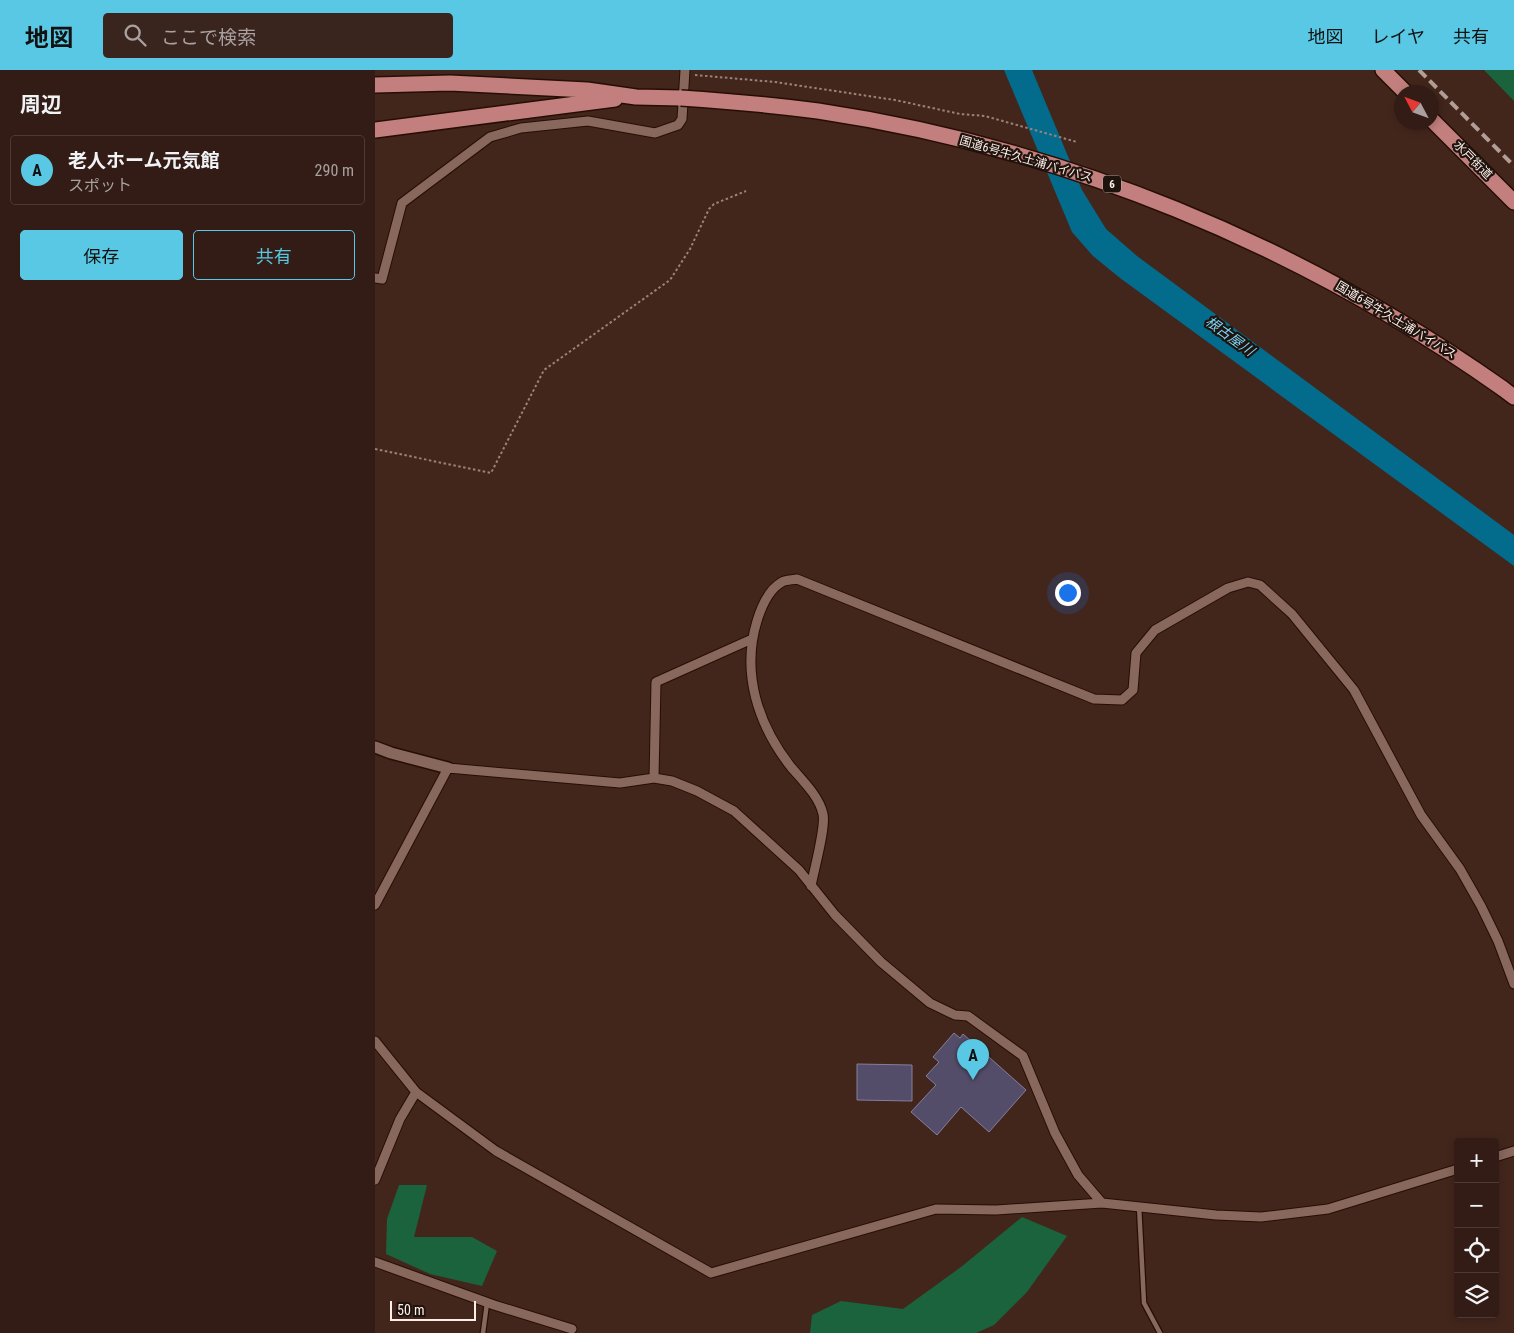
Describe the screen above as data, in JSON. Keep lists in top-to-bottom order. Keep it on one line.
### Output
{"streets":{"highway":["国道6号牛久土浦バイパス","水戸街道","6"]},"water":["根古屋川"],"scale_bar":"50 m","north":"top left","page":{"header":"地図","search":"ここで検索","nav":["地図","レイヤ","共有"],"heading":"周辺","list":[{"mark":"A","name":"老人ホーム元気館","note":"スポット","value":"290 m"}],"buttons":["保存","共有"],"pins":"A","map_buttons":["+","−"],"scale":"50 m"}}
